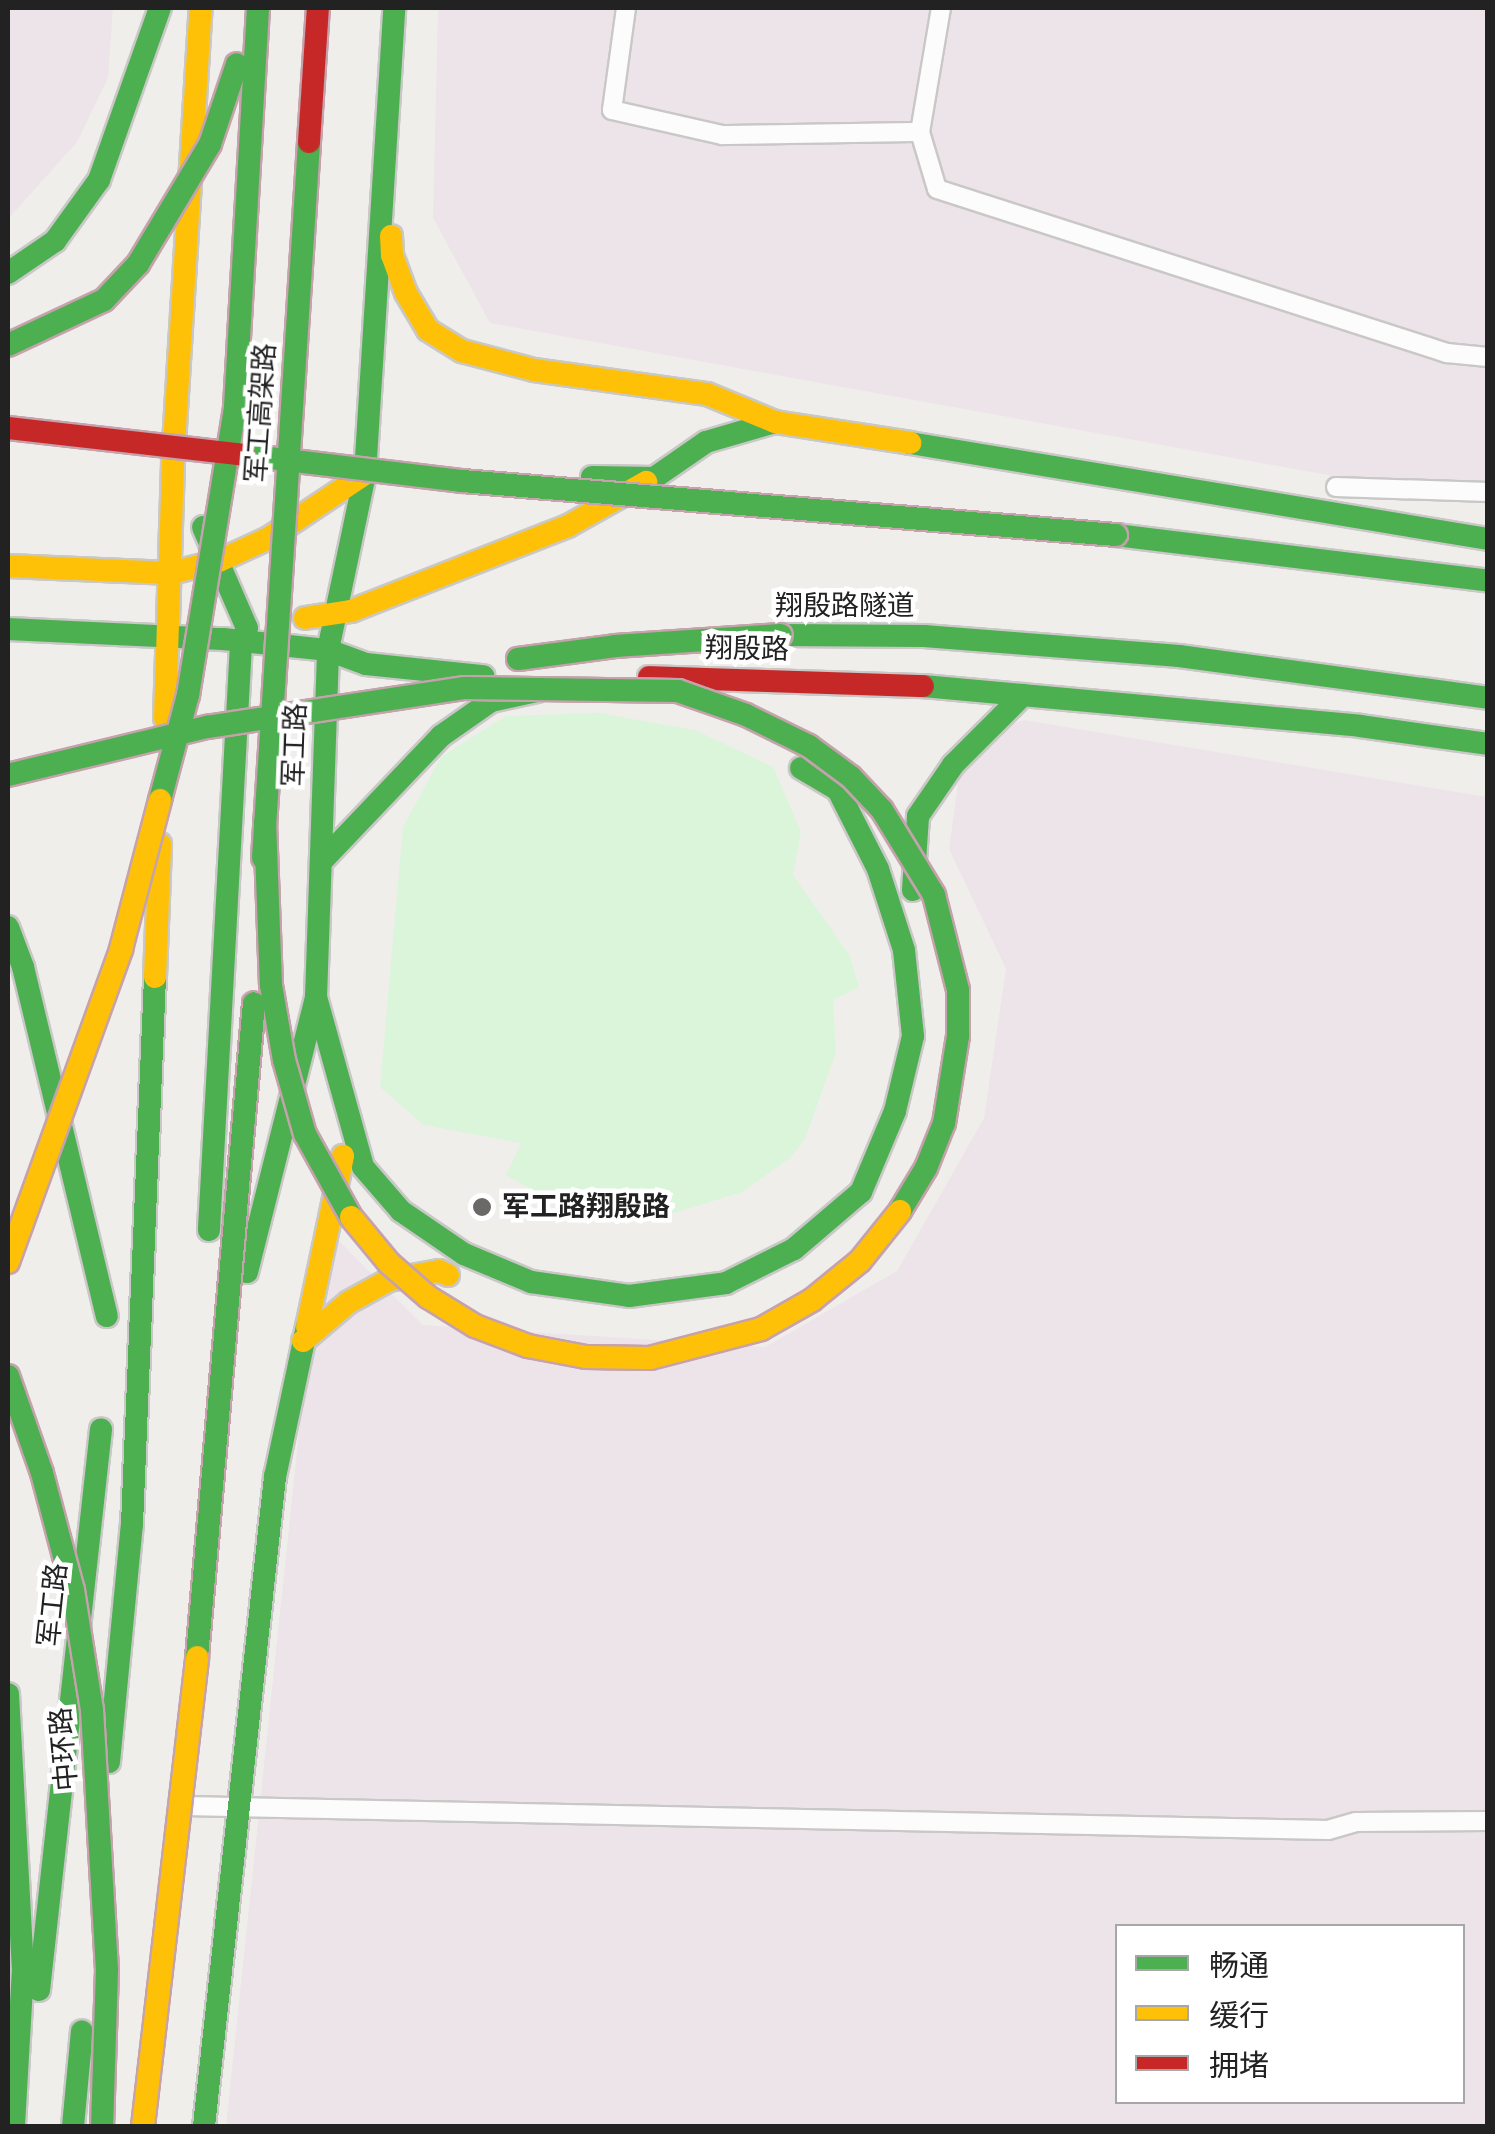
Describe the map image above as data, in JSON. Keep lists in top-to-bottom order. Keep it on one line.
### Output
{"streets":{"main road":["军工高架路","翔殷路隧道","翔殷路","军工路","中环路"]},"crossings":[["翔殷路","军工路"]],"places":["军工路翔殷路"],"legend":["畅通","缓行","拥堵"]}
